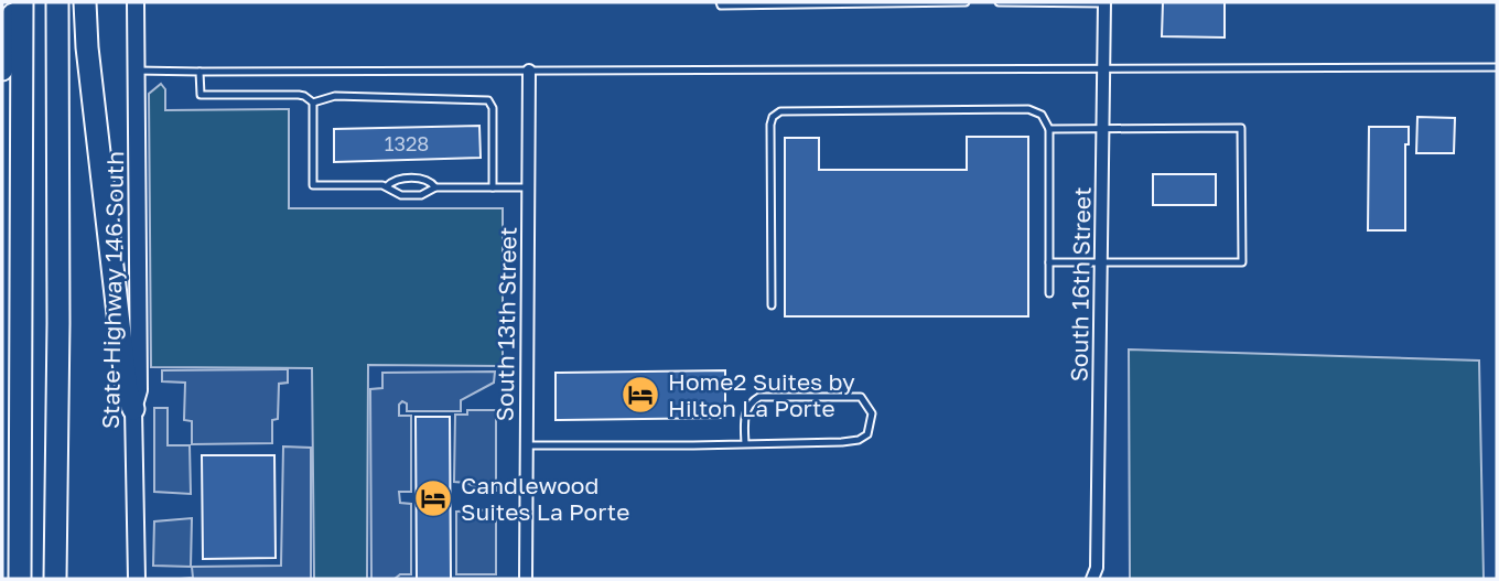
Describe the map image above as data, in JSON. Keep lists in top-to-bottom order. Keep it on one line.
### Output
{"streets":{"main road":["State Highway 146 South"],"street":["South 16th Street","South 13th Street"]},"places":{"hotel":["Home2 Suites by Hilton La Porte","Candlewood Suites La Porte"]},"house_numbers":["1328"]}
